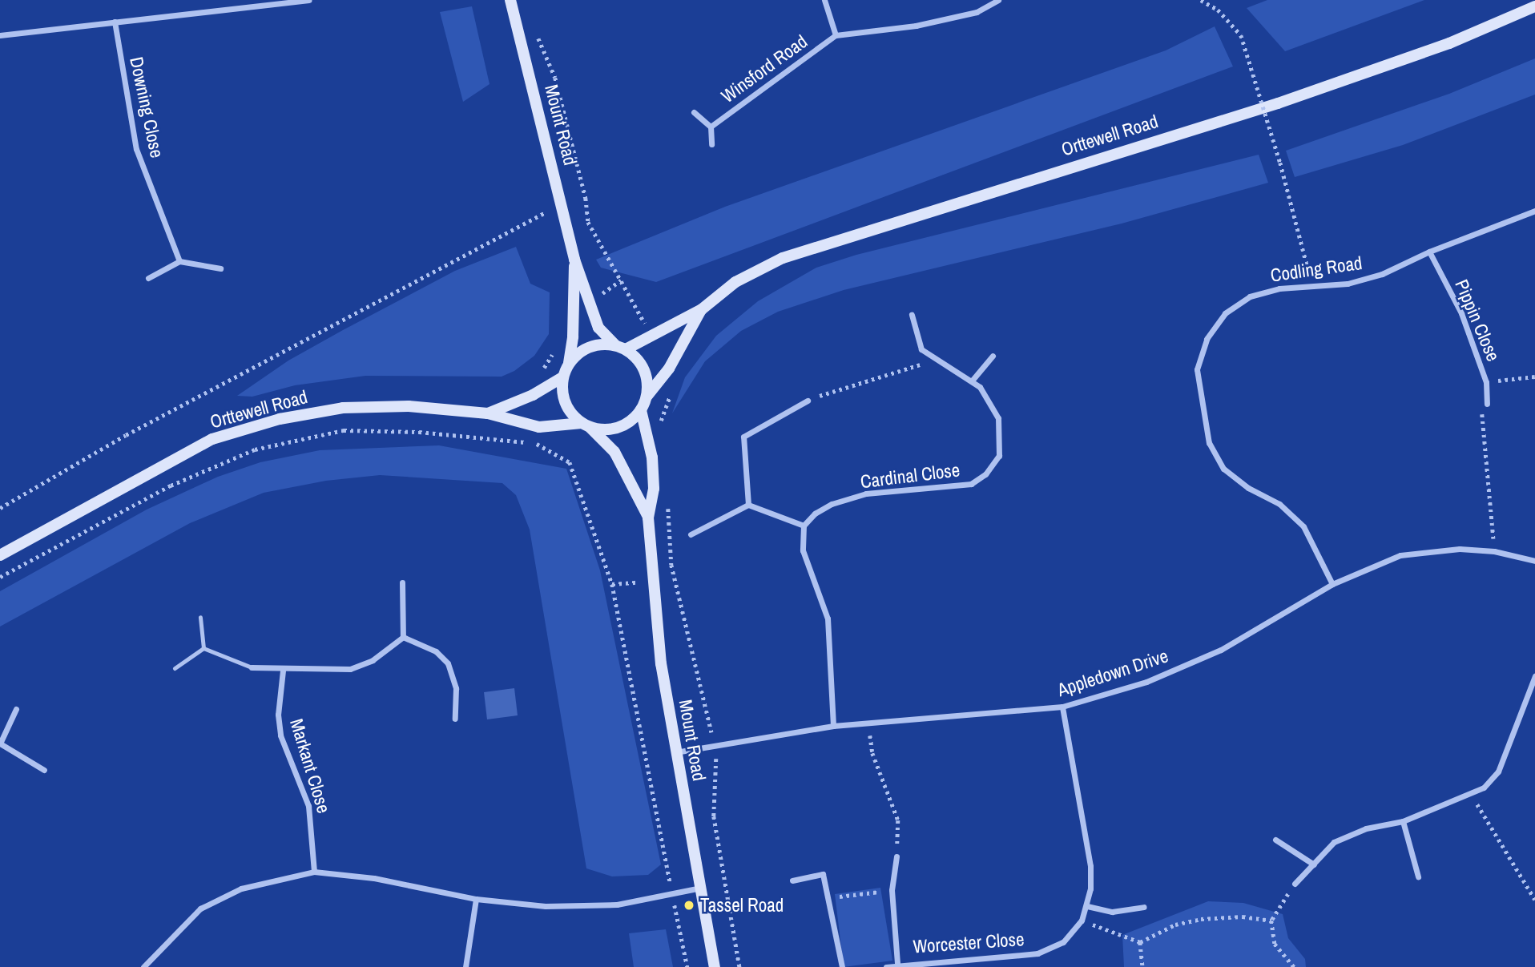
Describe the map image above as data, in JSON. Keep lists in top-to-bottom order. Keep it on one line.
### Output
{"streets":{"street":["Winsford Road","Downing Close","Mount Road","Orttewell Road","Codling Road","Pippin Close","Cardinal Close","Appledown Drive","Markant Close","Worcester Close"]},"crossings":[["Mount Road","Orttewell Road"],["Mount Road","Appledown Drive"],["Codling Road","Pippin Close"],["Codling Road","Appledown Drive"],["Appledown Drive","Worcester Close"]],"places":["Tassel Road"]}
